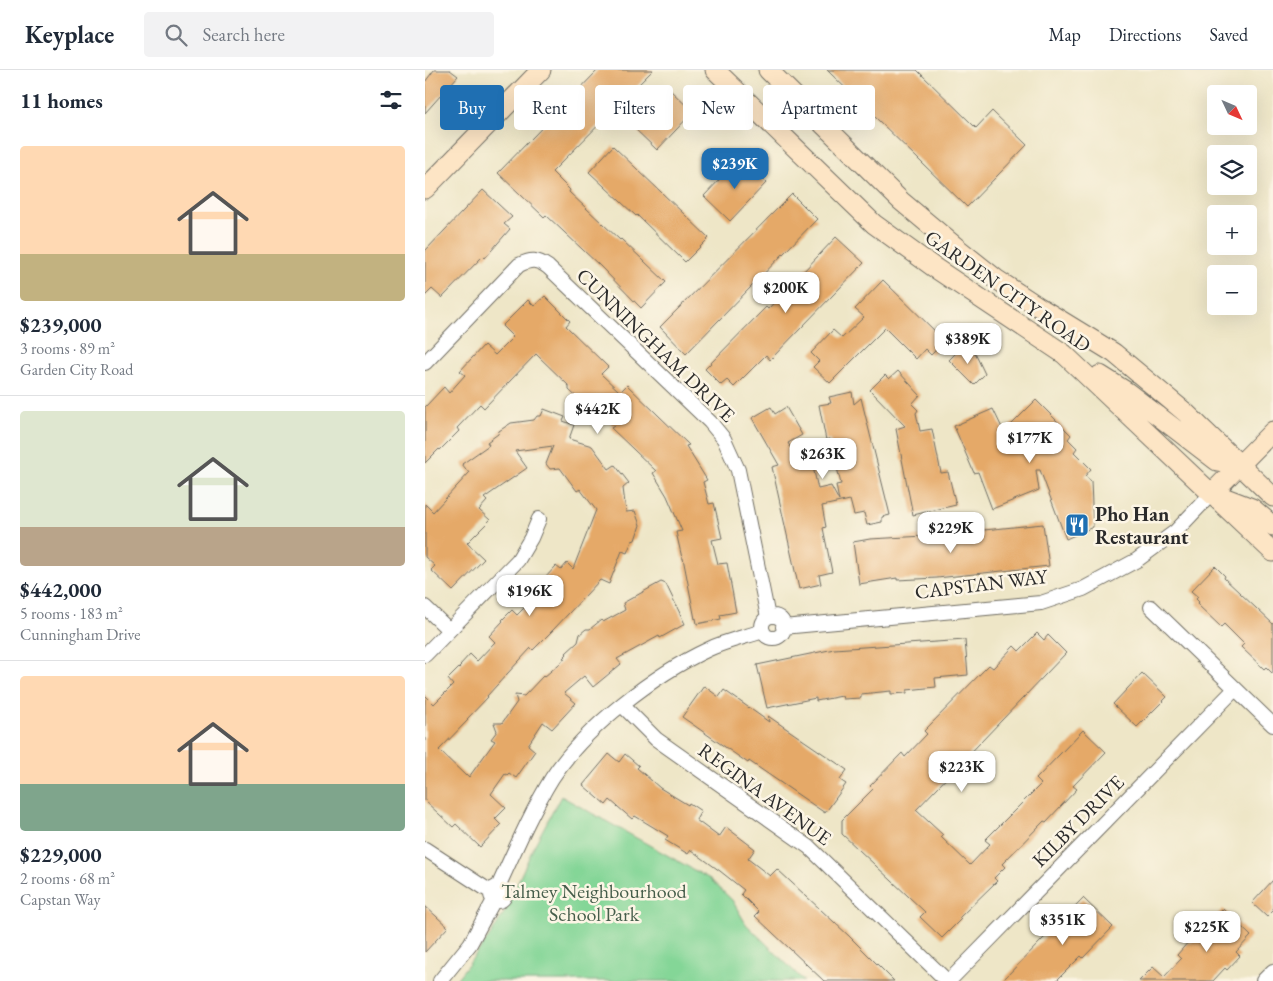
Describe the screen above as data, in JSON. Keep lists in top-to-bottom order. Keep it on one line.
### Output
{"streets":{"main road":["GARDEN CITY ROAD","CAPSTAN WAY"],"street":["CUNNINGHAM DRIVE","REGINA AVENUE","KILBY DRIVE"]},"crossings":[["GARDEN CITY ROAD","CAPSTAN WAY"],["CUNNINGHAM DRIVE","CAPSTAN WAY"],["REGINA AVENUE","KILBY DRIVE"]],"parks":["Talmey Neighbourhood School Park"],"places":{"restaurant":["Pho Han Restaurant"]},"north":"bottom right","page":{"header":"Keyplace","search":"Search here","nav":["Map","Directions","Saved"],"heading":"11 homes","map_buttons":["+","−"],"chip":["Buy","Rent","Filters","New","Apartment"],"list":[{"name":"$239,000","note":"3 rooms · 89 m² · Garden City Road"},{"name":"$442,000","note":"5 rooms · 183 m² · Cunningham Drive"},{"name":"$229,000","note":"2 rooms · 68 m² · Capstan Way"}],"price":["$239K","$200K","$389K","$442K","$177K","$263K","$229K","$196K","$223K","$351K","$225K"]}}
